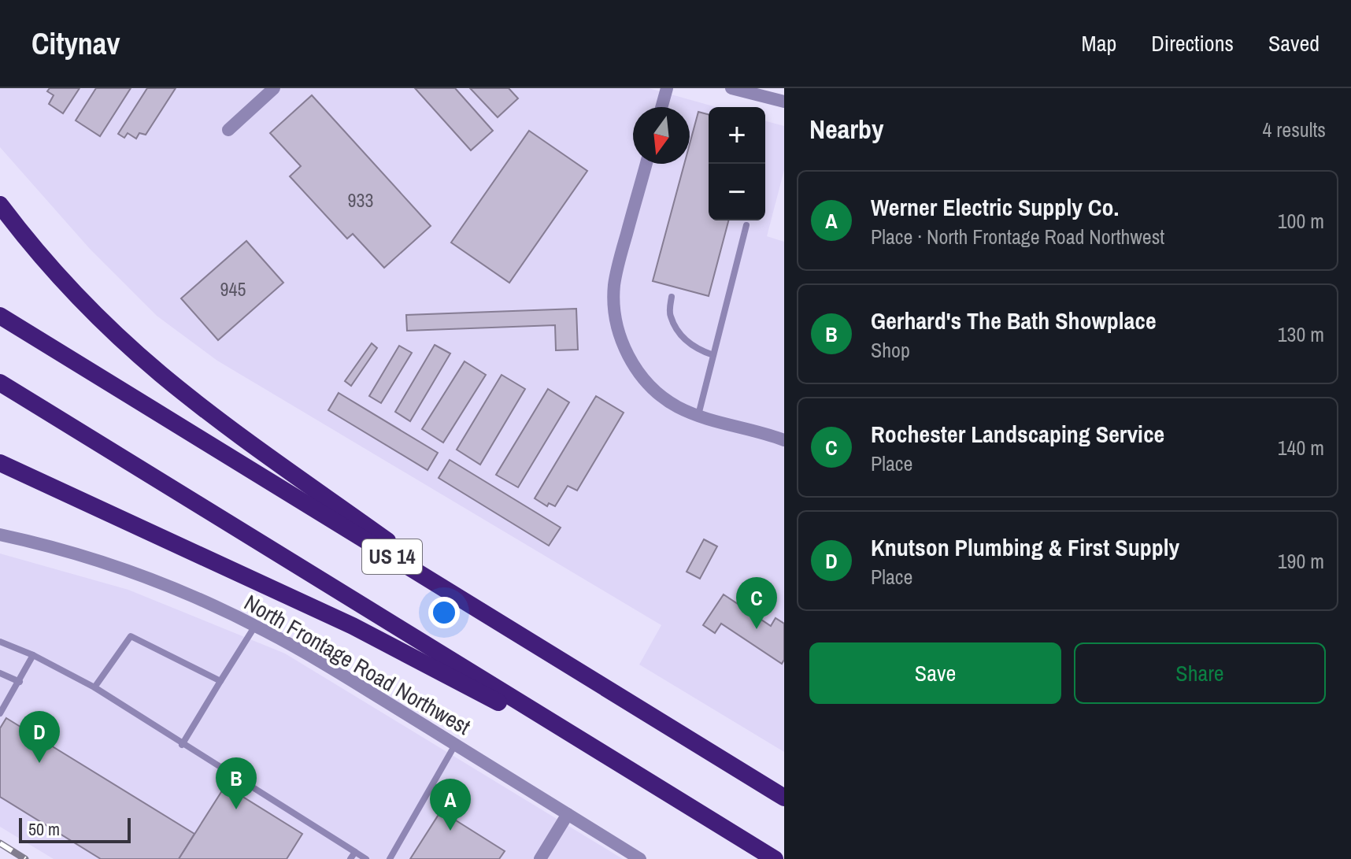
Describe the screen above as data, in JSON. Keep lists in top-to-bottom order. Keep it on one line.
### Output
{"streets":{"highway":["US 14"],"street":["North Frontage Road Northwest"]},"house_numbers":["933","945"],"scale_bar":"50 m","north":"bottom","page":{"header":"Citynav","nav":["Map","Directions","Saved"],"heading":["Nearby","4 results"],"map_buttons":["+","−"],"list":[{"mark":"A","name":"Werner Electric Supply Co.","note":"Place · North Frontage Road Northwest","value":"100 m"},{"mark":"B","name":"Gerhard's The Bath Showplace","note":"Shop","value":"130 m"},{"mark":"C","name":"Rochester Landscaping Service","note":"Place","value":"140 m"},{"mark":"D","name":"Knutson Plumbing & First Supply","note":"Place","value":"190 m"}],"pins":["C","D","B","A"],"buttons":["Save","Share"],"scale":"50 m"}}
